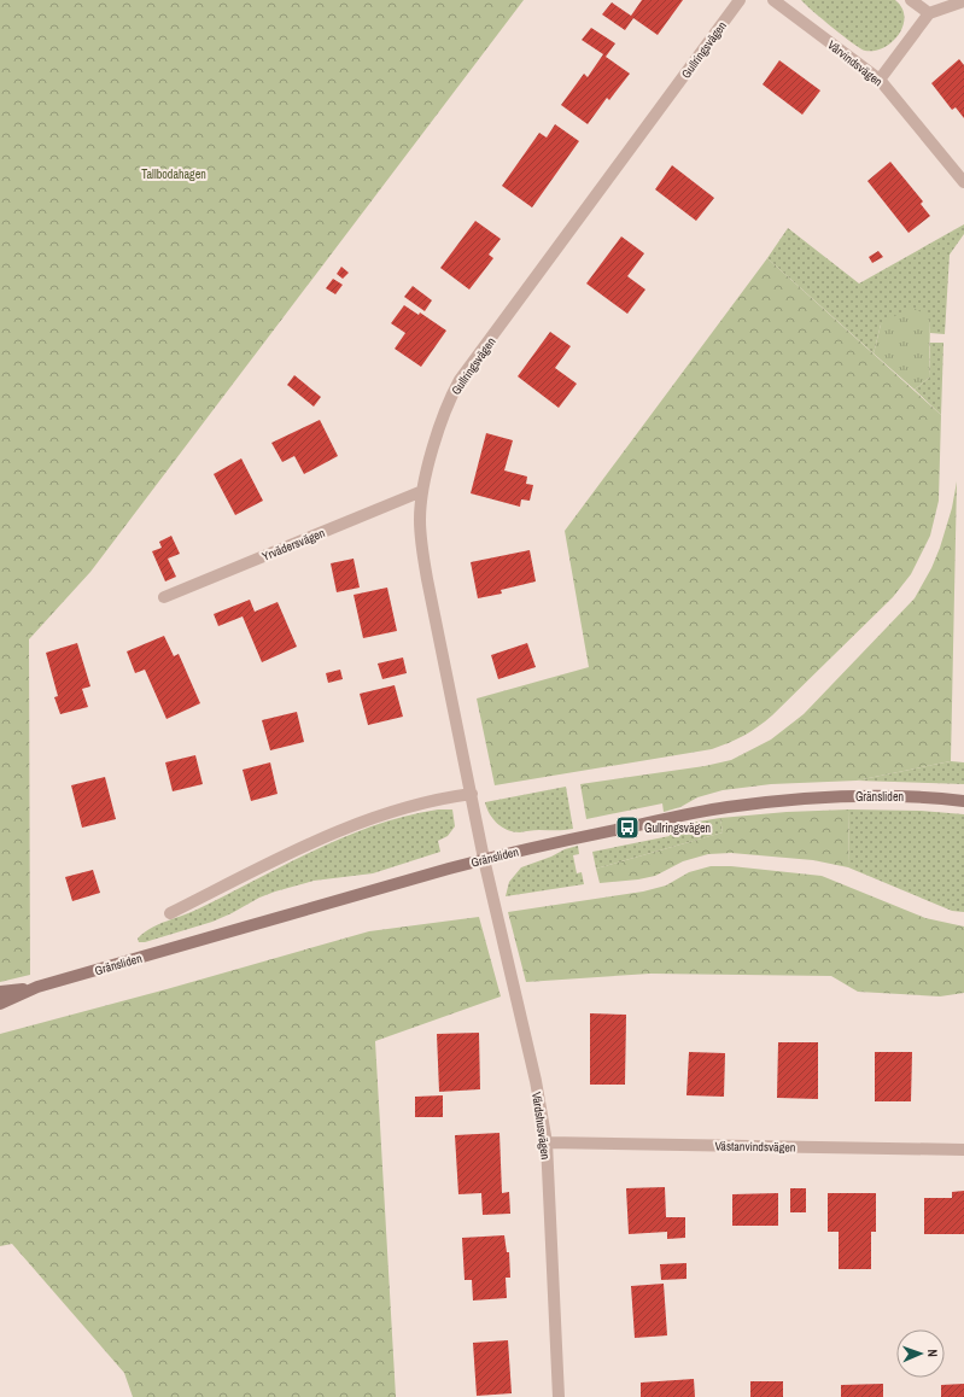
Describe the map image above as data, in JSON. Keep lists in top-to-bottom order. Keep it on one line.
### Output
{"streets":{"street":["Gullringsvägen","Vårvindsvägen","Yrvädersvägen","Gränsliden","Värdshusvägen","Västanvindsvägen"]},"crossings":[["Gullringsvägen","Yrvädersvägen"],["Gullringsvägen","Gränsliden"],["Gullringsvägen","Värdshusvägen"],["Gränsliden","Värdshusvägen"],["Värdshusvägen","Västanvindsvägen"]],"parks":["Tallbodahagen"],"places":{"bus stop":["Gullringsvägen"]},"north":"right"}
